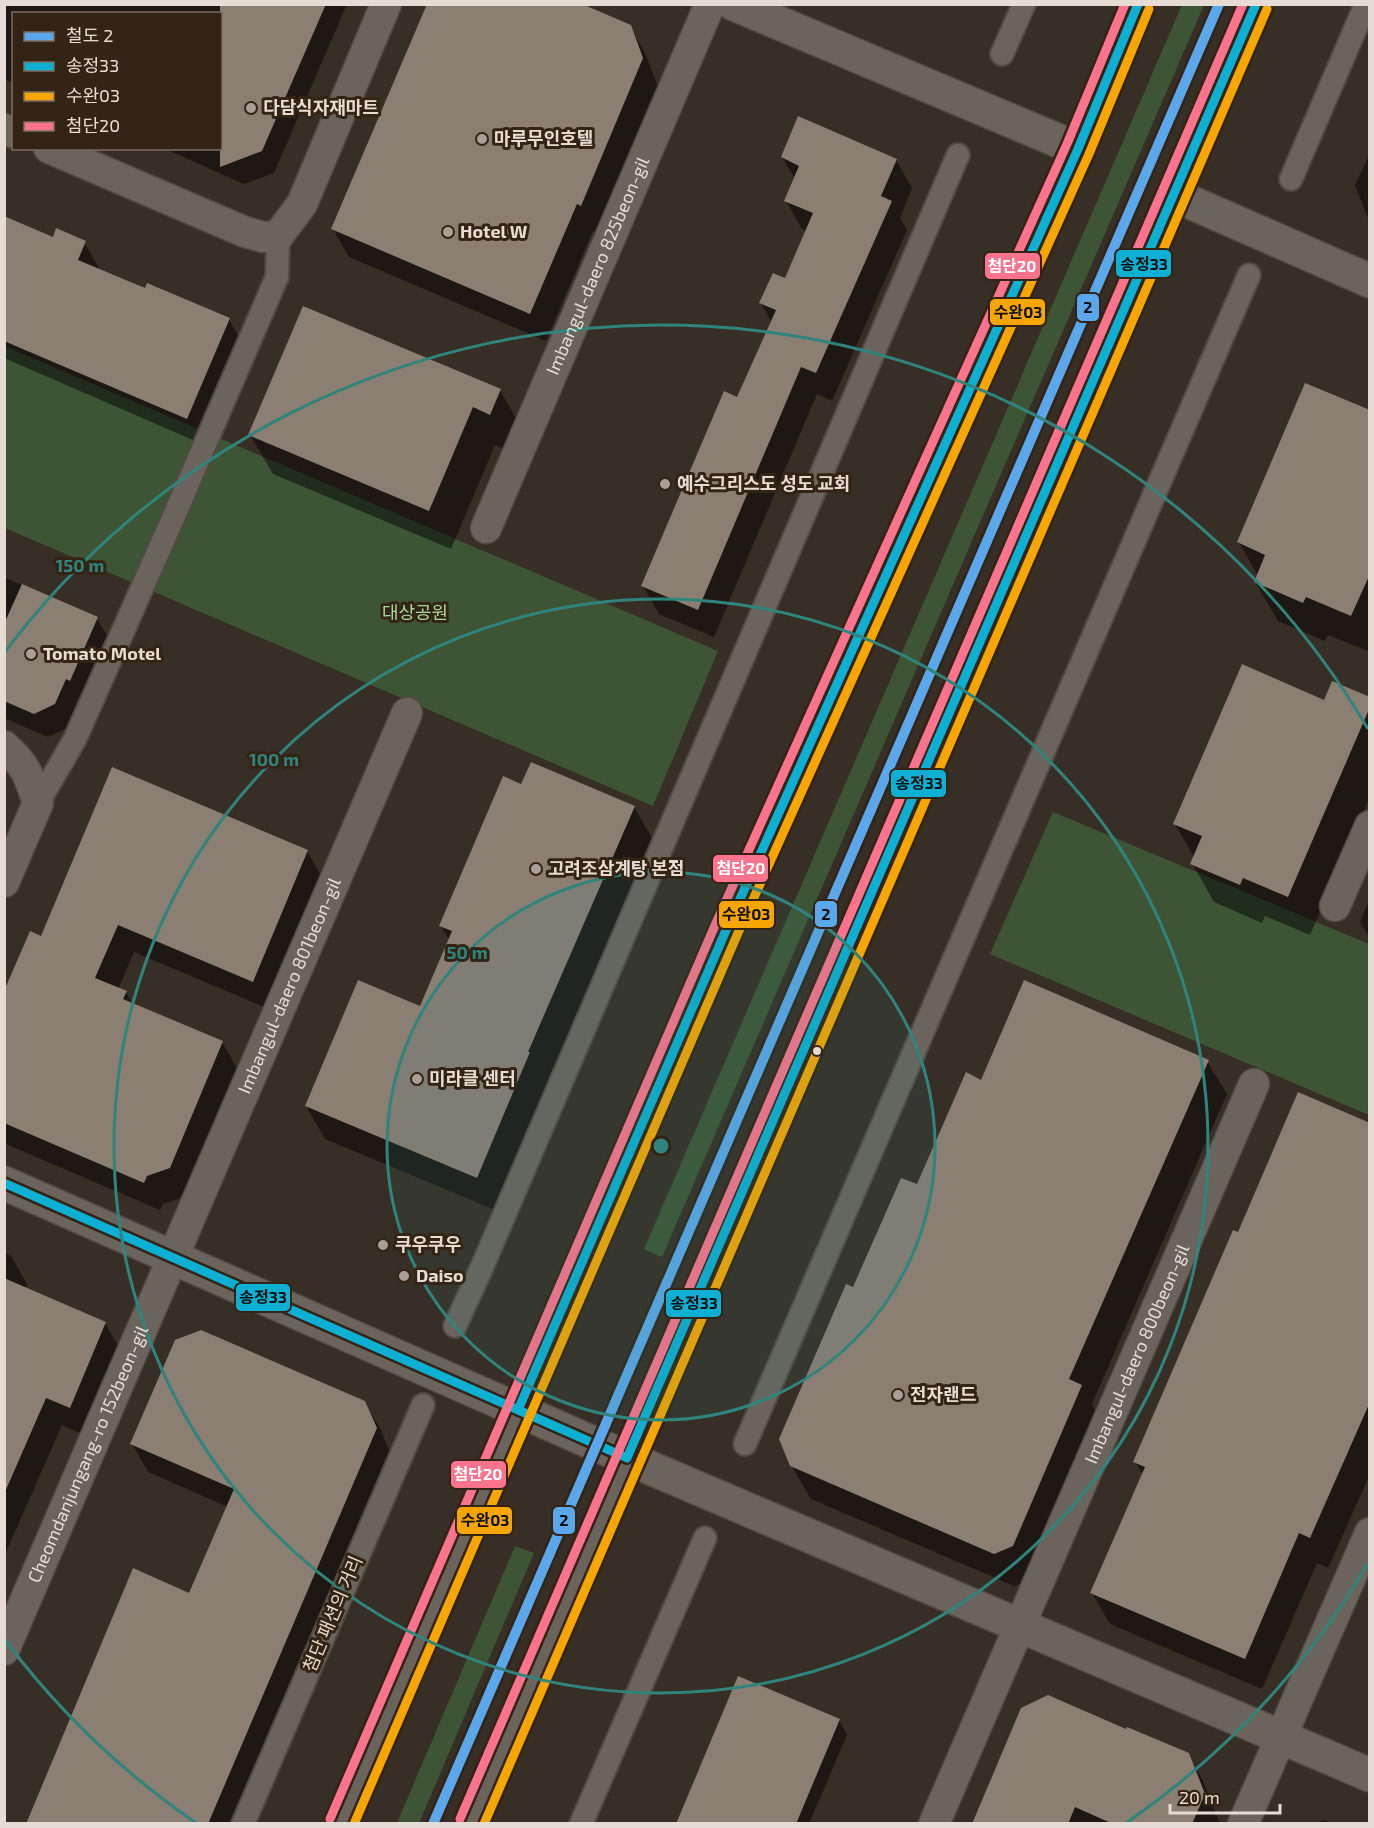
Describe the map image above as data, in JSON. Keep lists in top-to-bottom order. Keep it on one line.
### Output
{"streets":{"street":["Imbangul-daero 825beon-gil","Imbangul-daero 801beon-gil","Imbangul-daero 800beon-gil","Cheomdanjungang-ro 152beon-gil","첨단 패션의 거리"]},"crossings":[["Imbangul-daero 801beon-gil","Cheomdanjungang-ro 152beon-gil"]],"parks":["대상공원"],"places":["다담식자재마트","마루무인호텔","Hotel W","예수그리스도 성도 교회","Tomato Motel","고려조삼계탕 본점","미라클 센터","쿠우쿠우","Daiso","전자랜드"],"lines":["rail line 2","transit line 송정33","transit line 첨단20","transit line 수완03"],"legend":["철도 2","송정33","수완03","첨단20"],"scale_bar":"20 m","rings":["150 m","100 m","50 m"]}
